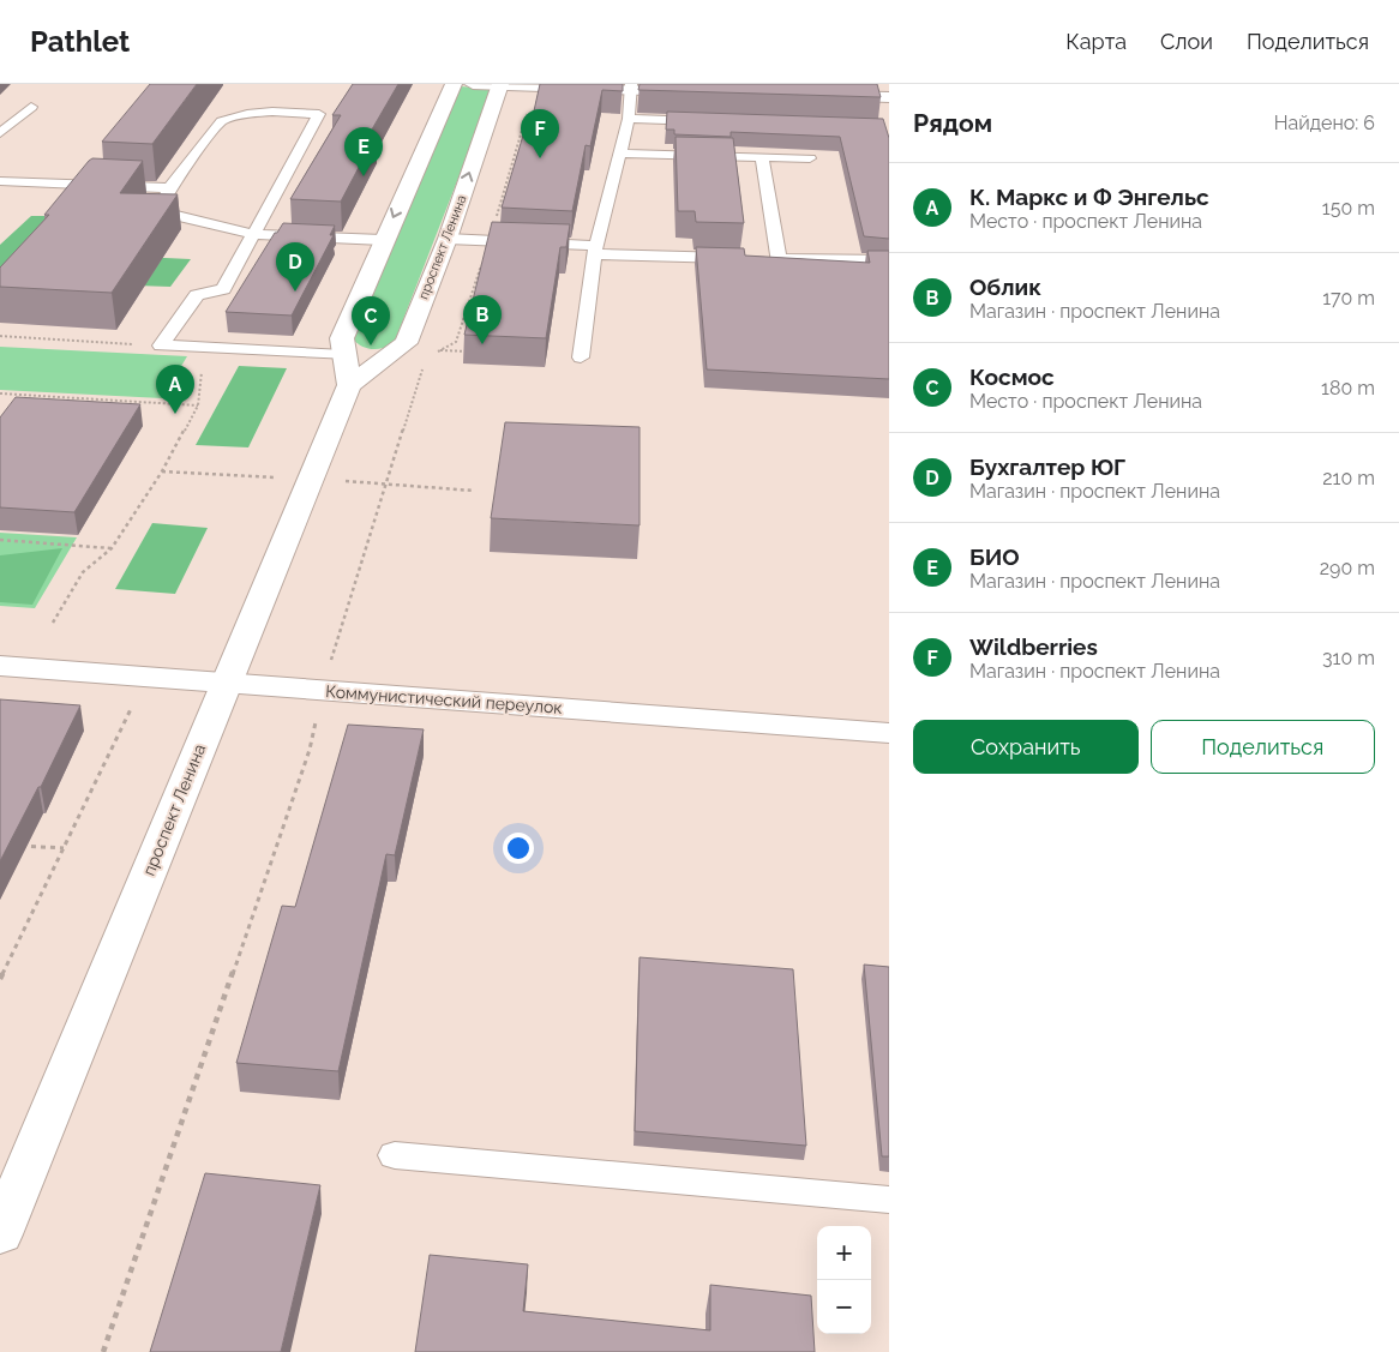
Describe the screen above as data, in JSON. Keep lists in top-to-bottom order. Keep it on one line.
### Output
{"streets":{"main road":["проспект Ленина","Коммунистический переулок"]},"crossings":[["проспект Ленина","Коммунистический переулок"]],"page":{"header":"Pathlet","nav":["Карта","Слои","Поделиться"],"heading":["Рядом","Найдено: 6"],"pins":["F","E","D","B","C","A"],"list":[{"mark":"A","name":"К. Маркс и Ф Энгельс","note":"Место · проспект Ленина","value":"150 m"},{"mark":"B","name":"Облик","note":"Магазин · проспект Ленина","value":"170 m"},{"mark":"C","name":"Космос","note":"Место · проспект Ленина","value":"180 m"},{"mark":"D","name":"Бухгалтер ЮГ","note":"Магазин · проспект Ленина","value":"210 m"},{"mark":"E","name":"БИО","note":"Магазин · проспект Ленина","value":"290 m"},{"mark":"F","name":"Wildberries","note":"Магазин · проспект Ленина","value":"310 m"}],"buttons":["Сохранить","Поделиться"],"map_buttons":["+","−"]}}
